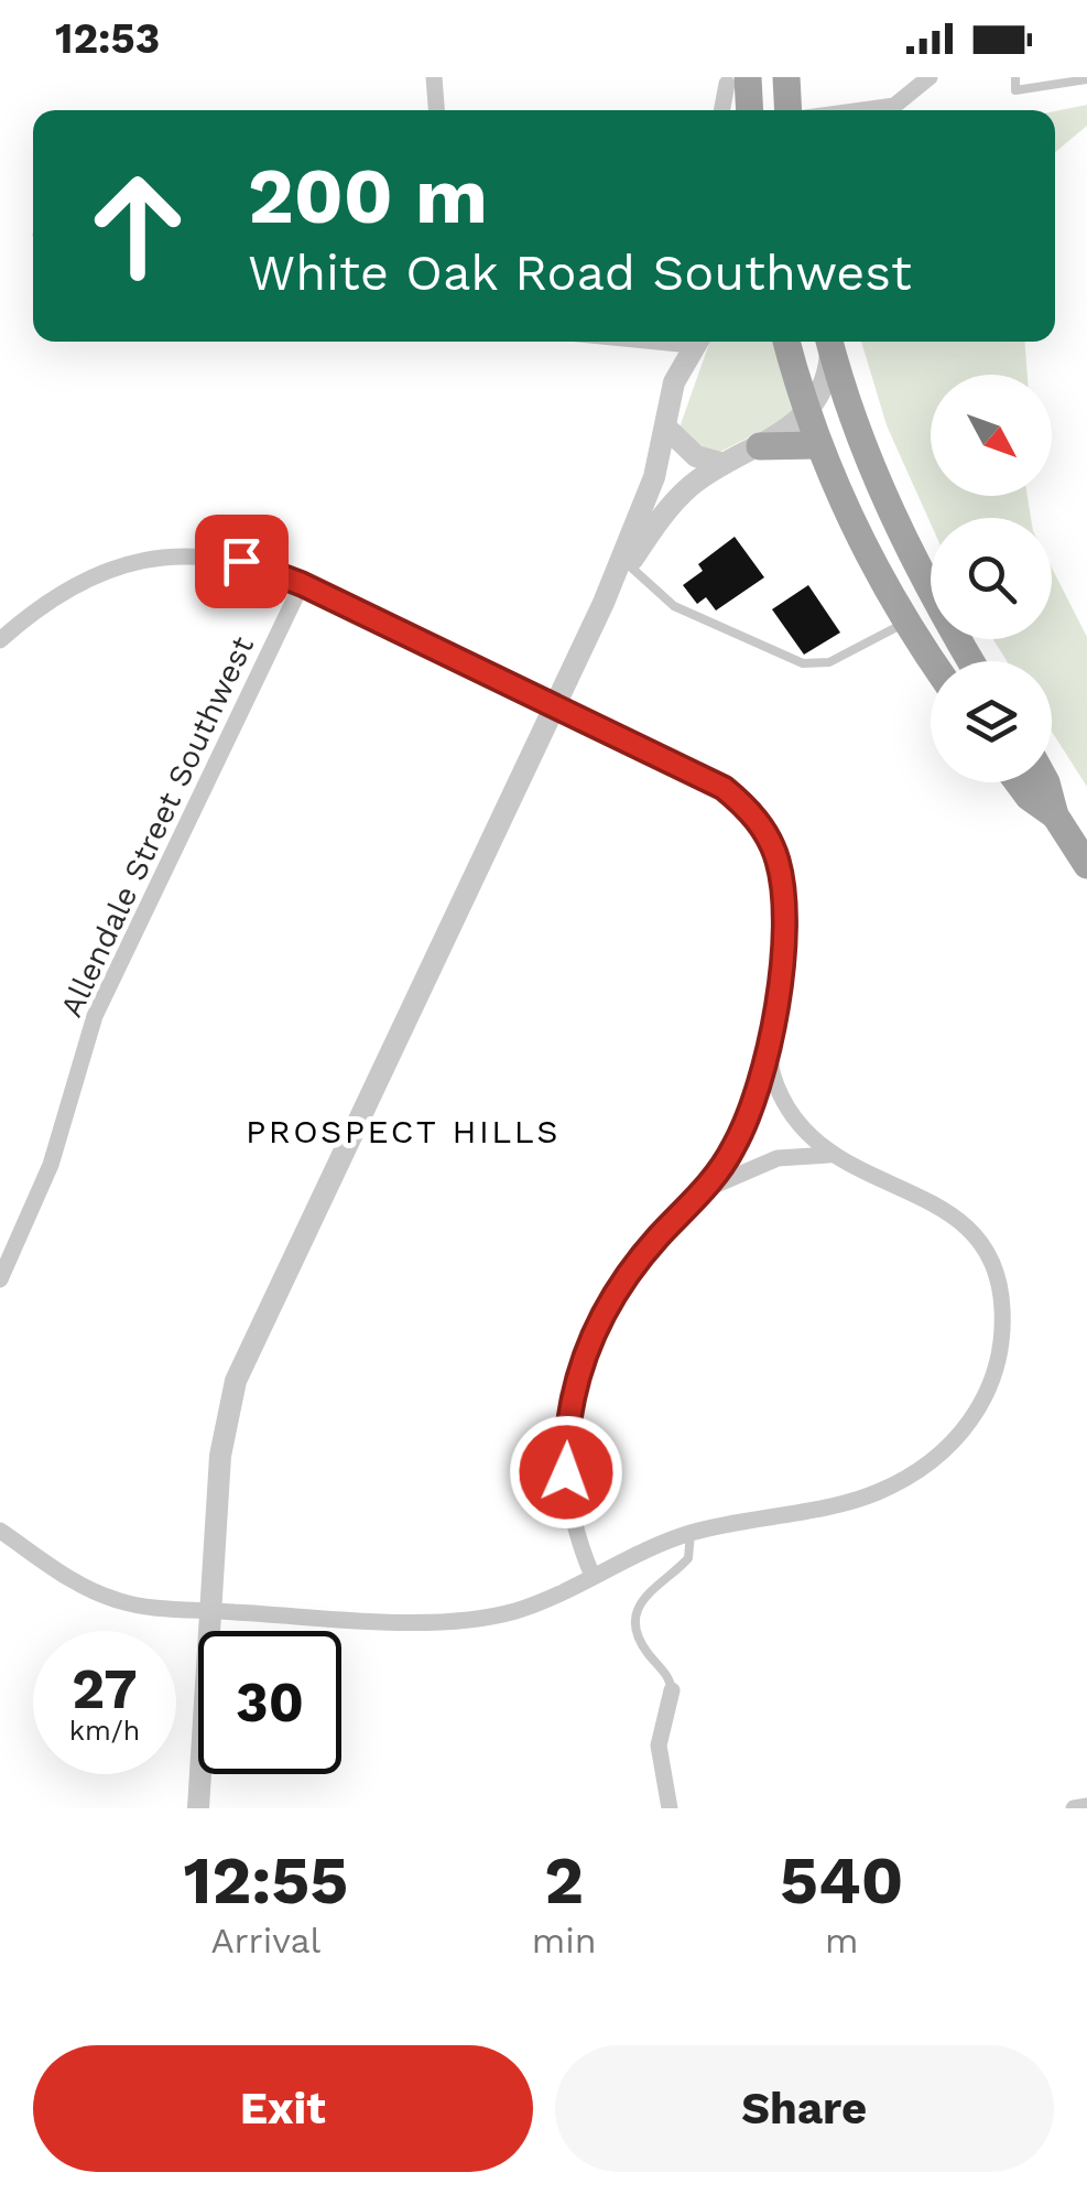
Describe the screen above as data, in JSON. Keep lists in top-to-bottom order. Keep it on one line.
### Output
{"streets":{"street":["Allendale Street Southwest"]},"districts":["PROSPECT HILLS"],"north":"bottom right","page":{"status":"12:53","turn":["200 m","White Oak Road Southwest"],"speed":"27 km/h","limit":"30","eta":["12:55","Arrival","2","min","540","m"],"buttons":["Exit","Share"]}}
